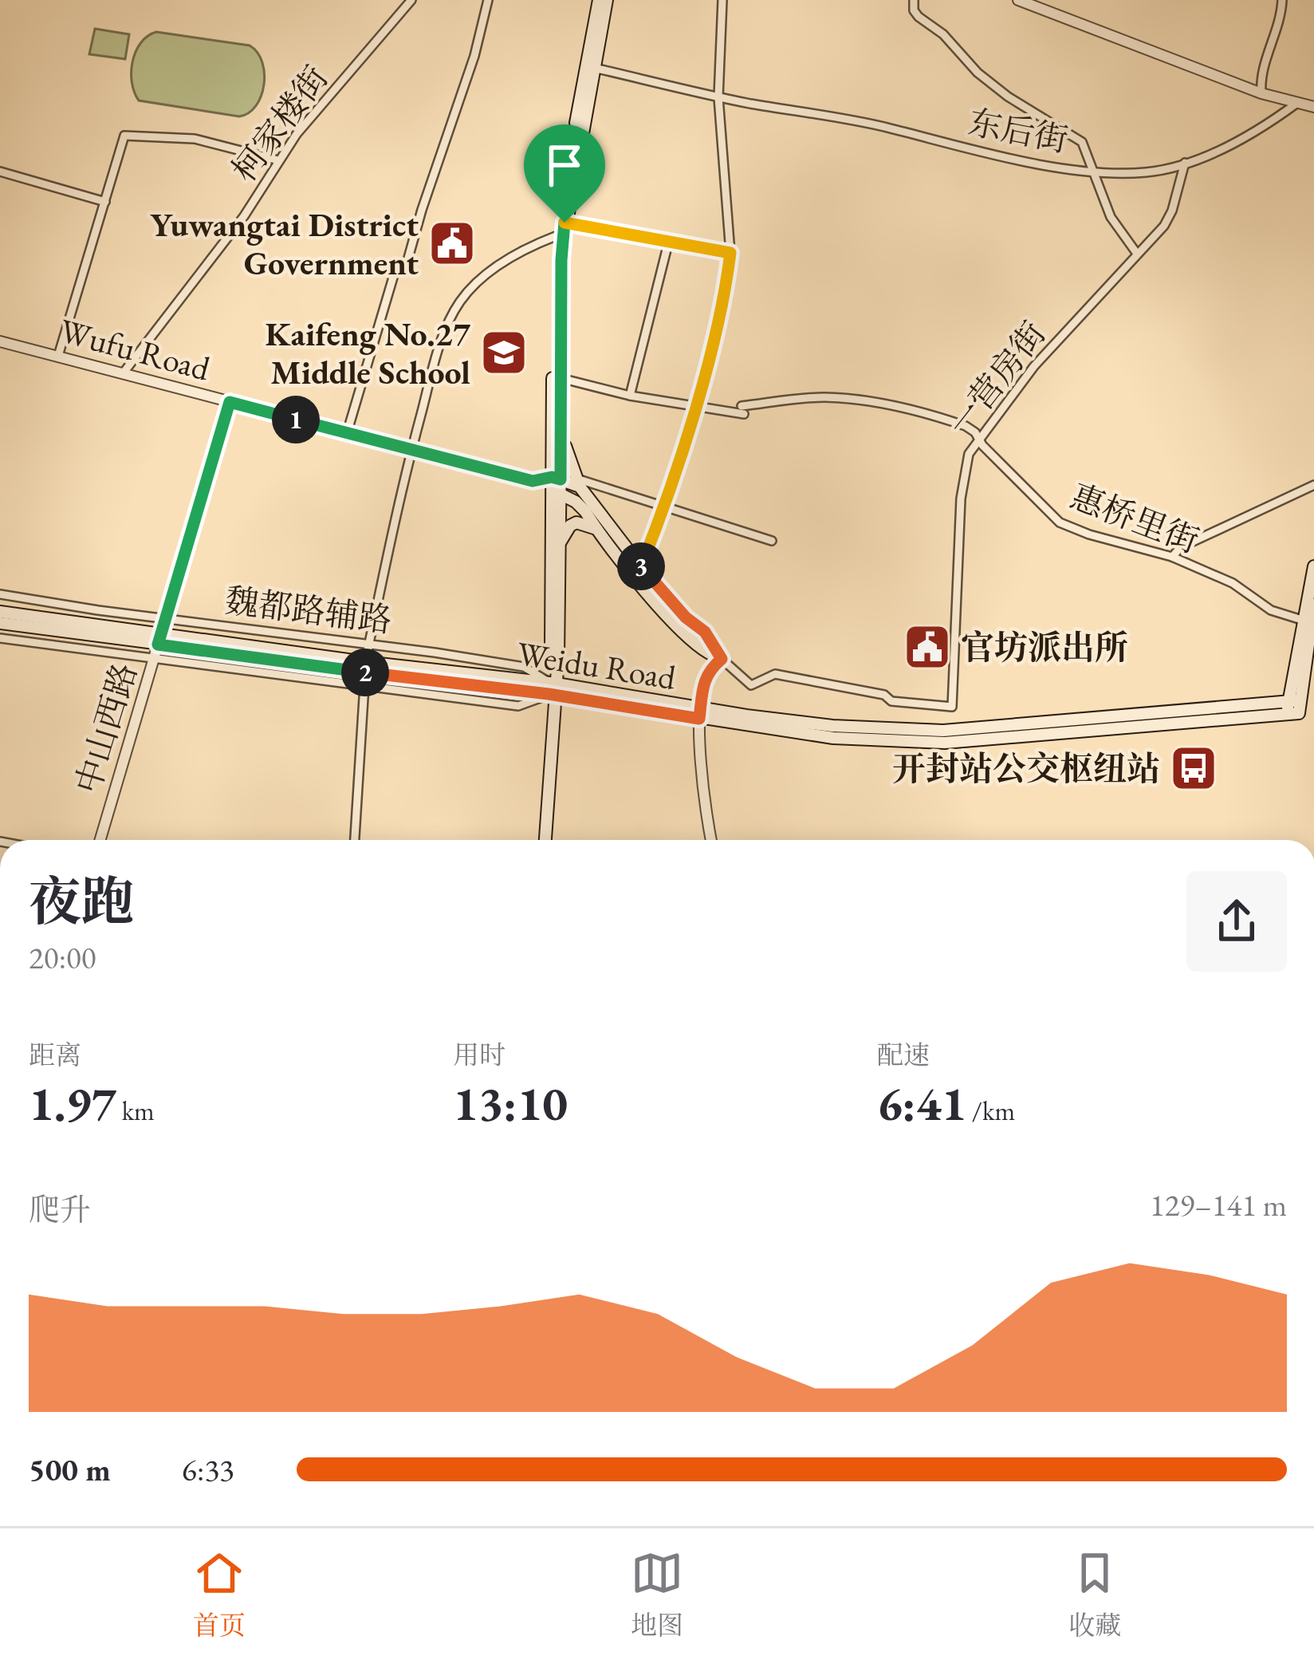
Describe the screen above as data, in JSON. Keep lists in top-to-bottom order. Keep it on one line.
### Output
{"streets":{"main road":["Weidu Road"],"street":["柯家楼街","东后街","Wufu Road","一营房街","惠桥里街","魏都路辅路","中山西路"]},"crossings":[["柯家楼街","Wufu Road"],["东后街","一营房街"],["Wufu Road","中山西路"],["一营房街","惠桥里街"],["惠桥里街","Weidu Road"],["魏都路辅路","Weidu Road"],["魏都路辅路","中山西路"],["Weidu Road","中山西路"]],"places":{"public building":["Yuwangtai District Government","官坊派出所"],"school or university":["Kaifeng No.27 Middle School"],"bus stop":["开封站公交枢纽站"]},"page":{"pins":["1","3","2"],"heading":["夜跑","20:00"],"stats":[["距离","1.97 km"],["用时","13:10"],["配速","6:41 /km"]],"chart":["爬升","129–141 m"],"list":[{"name":"500 m","note":"6:33"}],"tabs":["首页","地图","收藏"]}}
